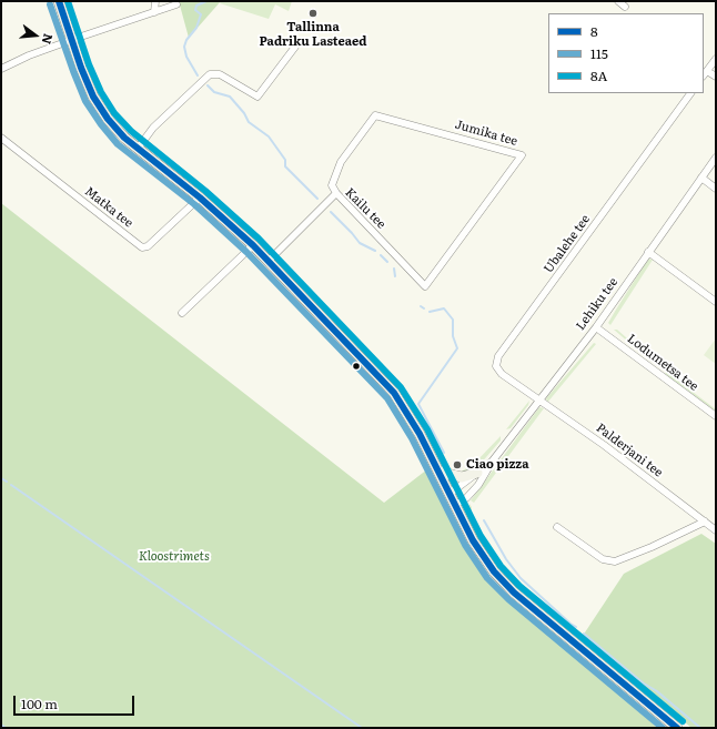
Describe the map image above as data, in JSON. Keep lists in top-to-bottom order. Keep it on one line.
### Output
{"streets":{"street":["Jumika tee","Matka tee","Kailu tee","Ubalehe tee","Lehiku tee","Lodumetsa tee","Palderjani tee"]},"crossings":[["Jumika tee","Kailu tee"],["Ubalehe tee","Lehiku tee"],["Ubalehe tee","Palderjani tee"],["Lehiku tee","Lodumetsa tee"],["Lehiku tee","Palderjani tee"]],"parks":["Kloostrimets"],"places":["Tallinna Padriku Lasteaed","Ciao pizza"],"lines":["transit line 8","transit line 8A","transit line 115"],"legend":["8","115","8A"],"scale_bar":"100 m","north":"right"}
